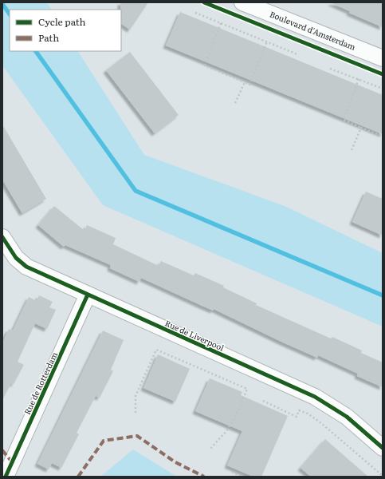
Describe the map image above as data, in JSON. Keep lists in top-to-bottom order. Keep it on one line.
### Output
{"streets":{"street":["Boulevard d'Amsterdam","Rue de Liverpool","Rue de Rotterdam"]},"crossings":[["Rue de Liverpool","Rue de Rotterdam"]],"legend":["Cycle path","Path"]}
